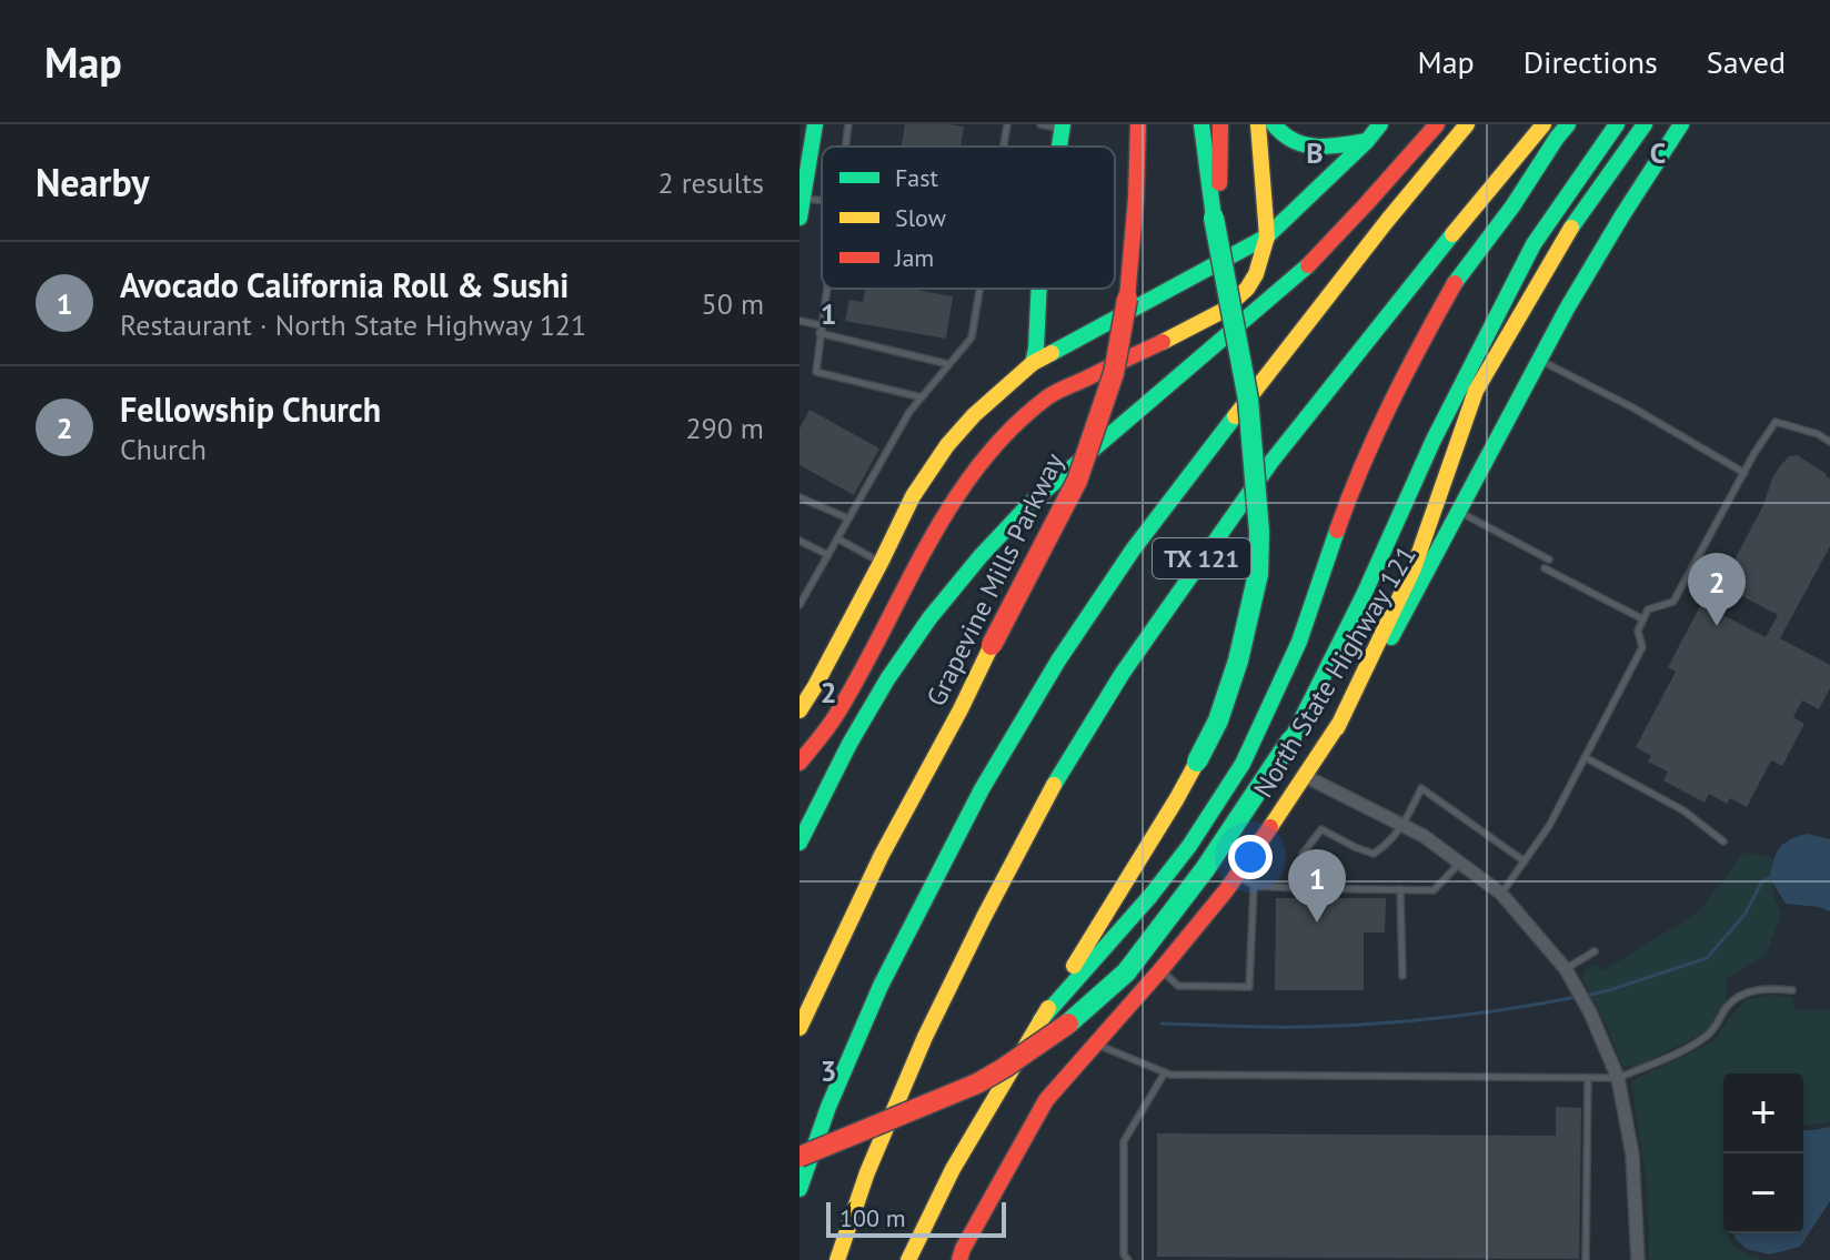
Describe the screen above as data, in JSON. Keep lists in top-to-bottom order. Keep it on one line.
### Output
{"streets":{"main road":["TX 121","Grapevine Mills Parkway","North State Highway 121"]},"legend":["Fast","Slow","Jam"],"scale_bar":"100 m","page":{"header":"Map","nav":["Map","Directions","Saved"],"heading":["Nearby","2 results"],"list":[{"mark":"1","name":"Avocado California Roll & Sushi","note":"Restaurant · North State Highway 121","value":"50 m"},{"mark":"2","name":"Fellowship Church","note":"Church","value":"290 m"}],"pins":["2","1"],"map_buttons":["+","−"],"scale":"100 m"},"grid":{"columns":["B","C"],"rows":["1","2","3"]}}
